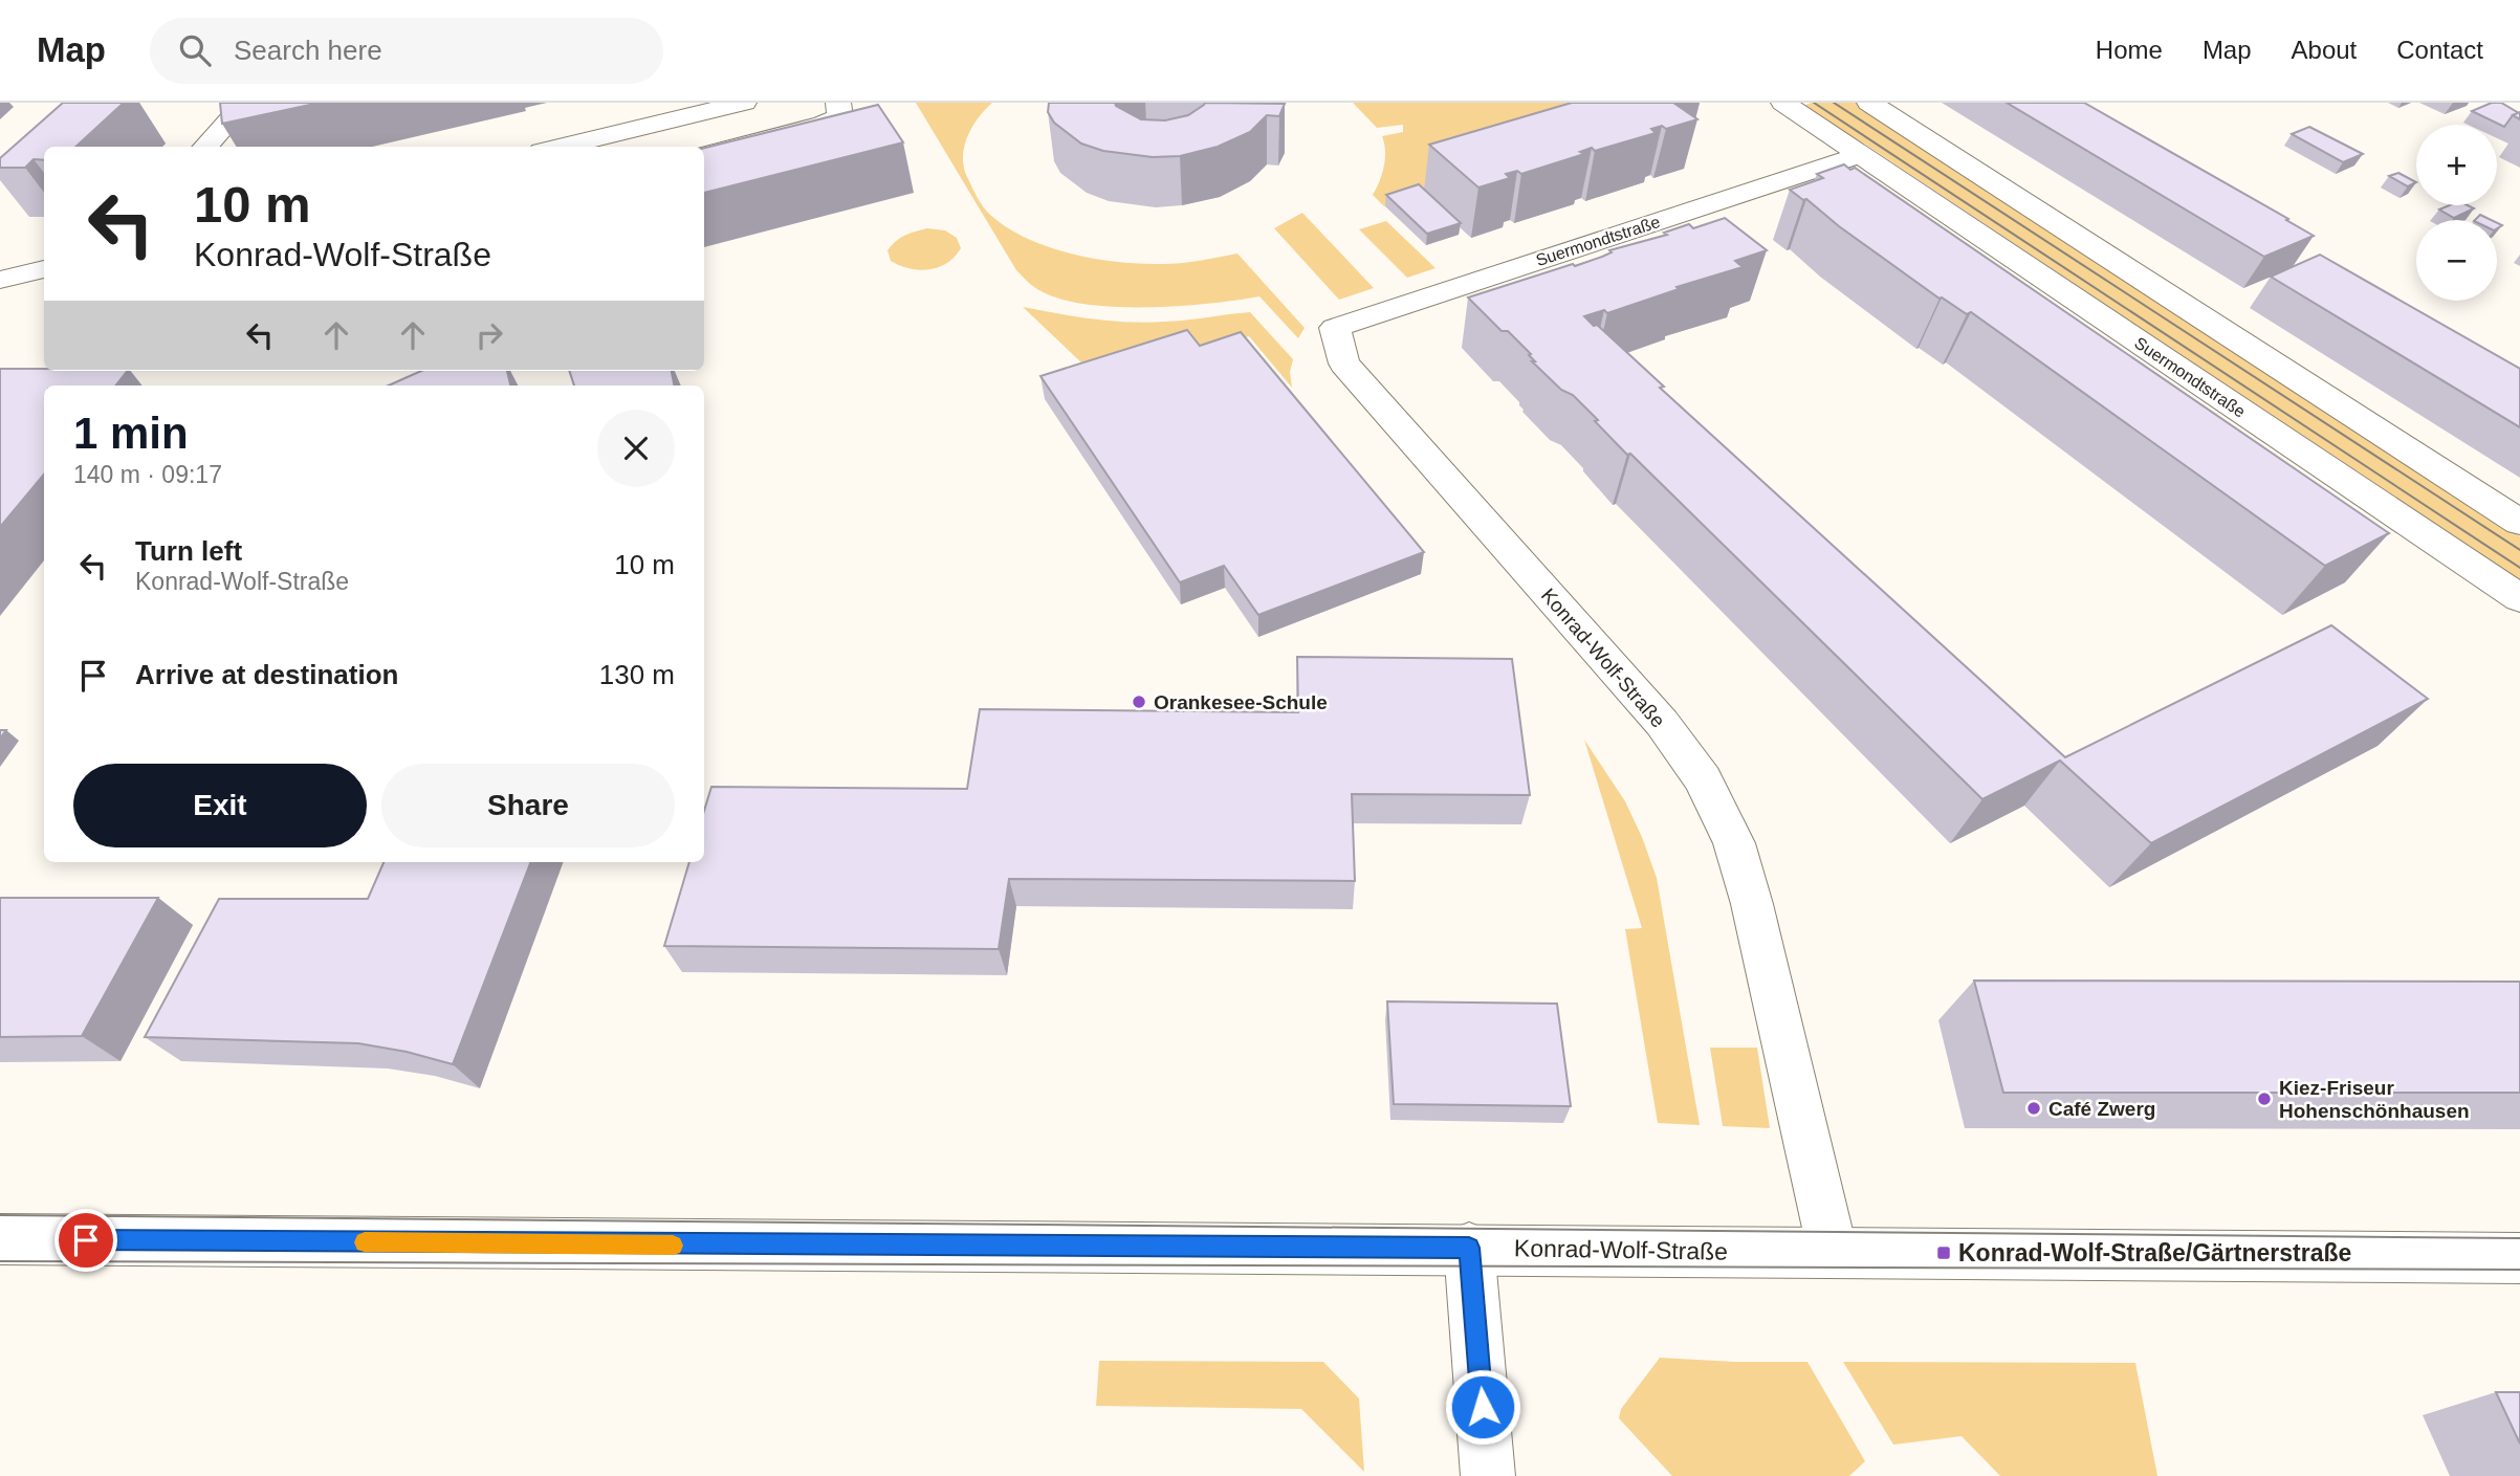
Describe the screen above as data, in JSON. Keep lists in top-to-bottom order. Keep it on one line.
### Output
{"streets":{"main road":["Suermondtstraße","Konrad-Wolf-Straße"]},"crossings":[["Suermondtstraße","Konrad-Wolf-Straße"]],"places":{"other":["Orankesee-Schule","Kiez-Friseur Hohenschönhausen","Café Zwerg"],"transit":["Konrad-Wolf-Straße/Gärtnerstraße"]},"page":{"header":"Map","search":"Search here","nav":["Home","Map","About","Contact"],"map_buttons":["+","−"],"turn":["10 m","Konrad-Wolf-Straße"],"heading":["1 min","140 m · 09:17"],"list":[{"name":"Turn left","note":"Konrad-Wolf-Straße","value":"10 m"},{"name":"Arrive at destination","value":"130 m"}],"buttons":["Exit","Share"]}}
